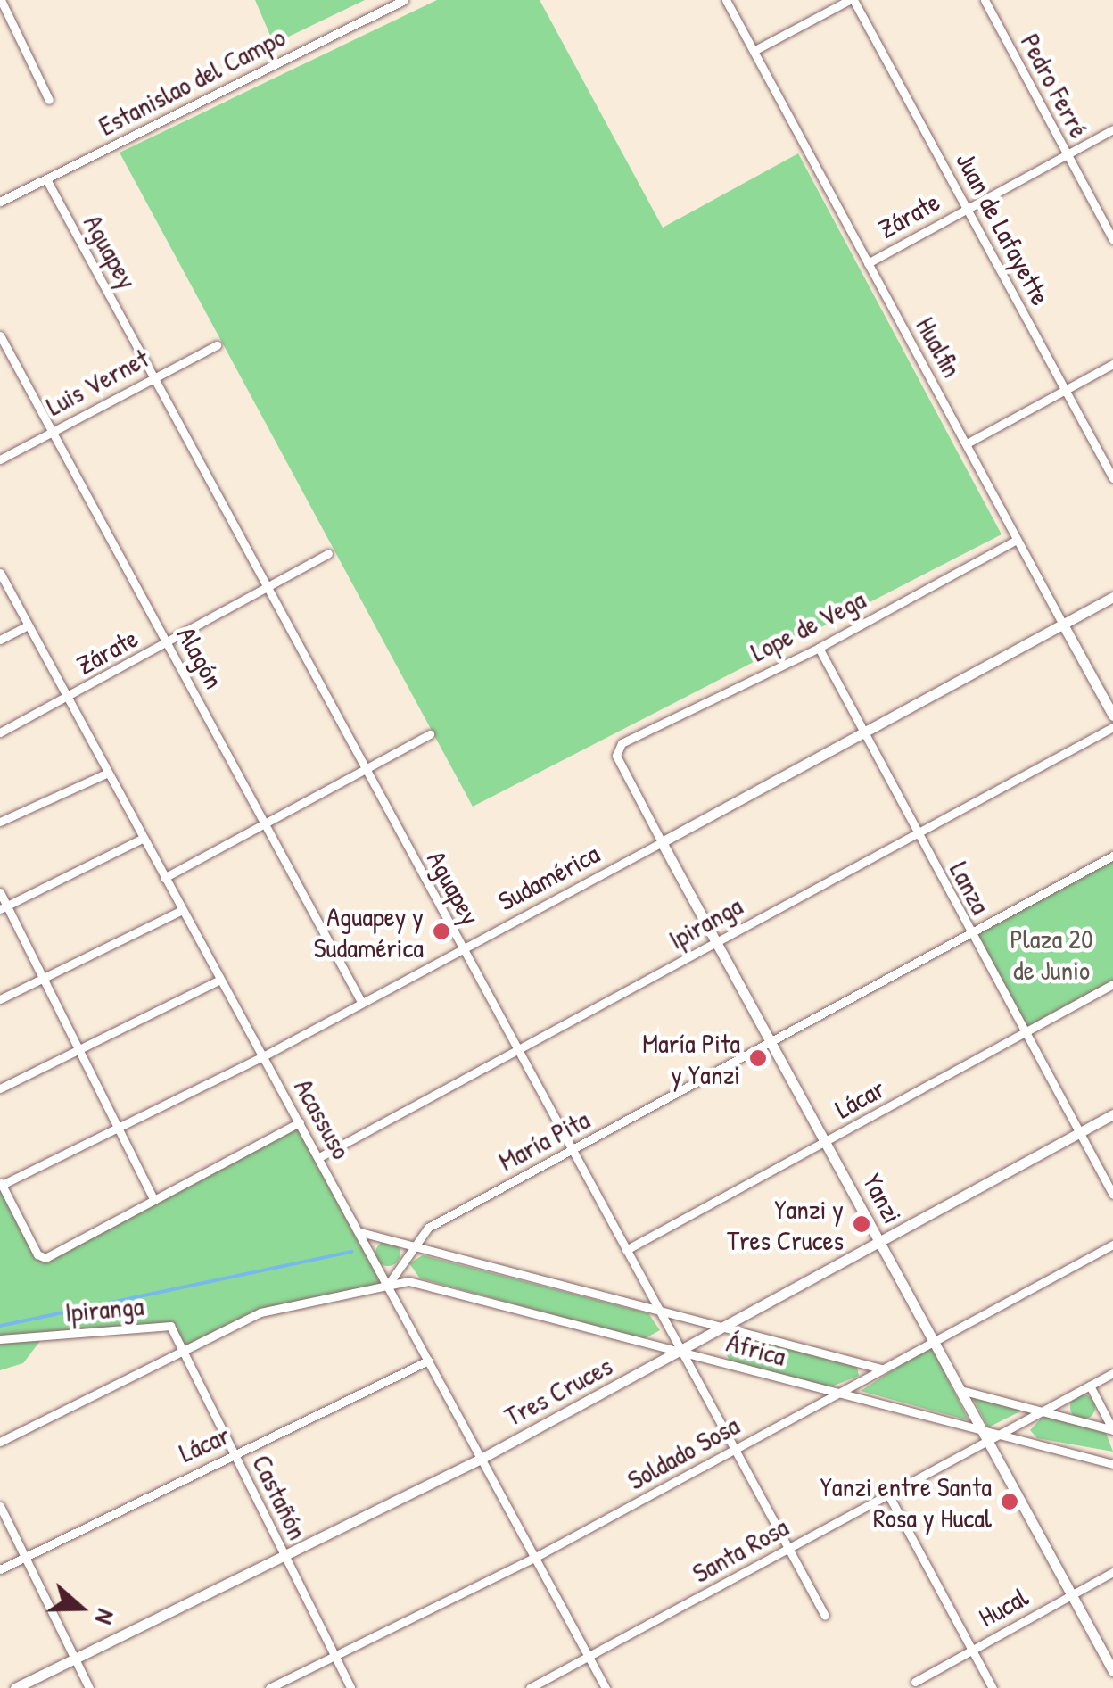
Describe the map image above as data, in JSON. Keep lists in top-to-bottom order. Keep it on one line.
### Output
{"streets":{"street":["Estanislao del Campo","Pedro Ferré","Zárate","Juan de Lafayette","Aguapey","Hualfin","Luis Vernet","Lope de Vega","Alagón","Sudamérica","Lanza","Ipiranga","Lácar","Acassuso","María Pita","Yanzi","África","Tres Cruces","Soldado Sosa","Castañón","Santa Rosa","Hucal"]},"crossings":[["Estanislao del Campo","Aguapey"],["Pedro Ferré","Zárate"],["Zárate","Juan de Lafayette"],["Zárate","Aguapey"],["Zárate","Hualfin"],["Zárate","Alagón"],["Zárate","Acassuso"],["Aguapey","Luis Vernet"],["Aguapey","Sudamérica"],["Aguapey","Ipiranga"],["Aguapey","Lácar"],["Aguapey","María Pita"],["Aguapey","África"],["Aguapey","Tres Cruces"],["Aguapey","Soldado Sosa"],["Aguapey","Santa Rosa"],["Hualfin","Lope de Vega"],["Hualfin","Sudamérica"],["Luis Vernet","Alagón"],["Lope de Vega","Lanza"],["Lope de Vega","Yanzi"],["Alagón","Sudamérica"],["Sudamérica","Lanza"],["Sudamérica","Acassuso"],["Sudamérica","Yanzi"],["Lanza","Ipiranga"],["Lanza","Lácar"],["Lanza","María Pita"],["Lanza","Tres Cruces"],["Ipiranga","Acassuso"],["Ipiranga","Yanzi"],["Ipiranga","Castañón"],["Lácar","Acassuso"],["Lácar","Yanzi"],["Lácar","Castañón"],["Acassuso","María Pita"],["Acassuso","África"],["Acassuso","Tres Cruces"],["Acassuso","Soldado Sosa"],["Acassuso","Santa Rosa"],["María Pita","Yanzi"],["María Pita","África"],["Yanzi","África"],["Yanzi","Tres Cruces"],["Yanzi","Soldado Sosa"],["Yanzi","Santa Rosa"],["Yanzi","Hucal"],["África","Tres Cruces"],["África","Soldado Sosa"],["África","Santa Rosa"],["Tres Cruces","Castañón"],["Soldado Sosa","Castañón"]],"parks":["Plaza 20 de Junio"],"places":["Aguapey y Sudamérica","María Pita y Yanzi","Yanzi y Tres Cruces","Yanzi entre Santa Rosa y Hucal"],"north":"right"}
